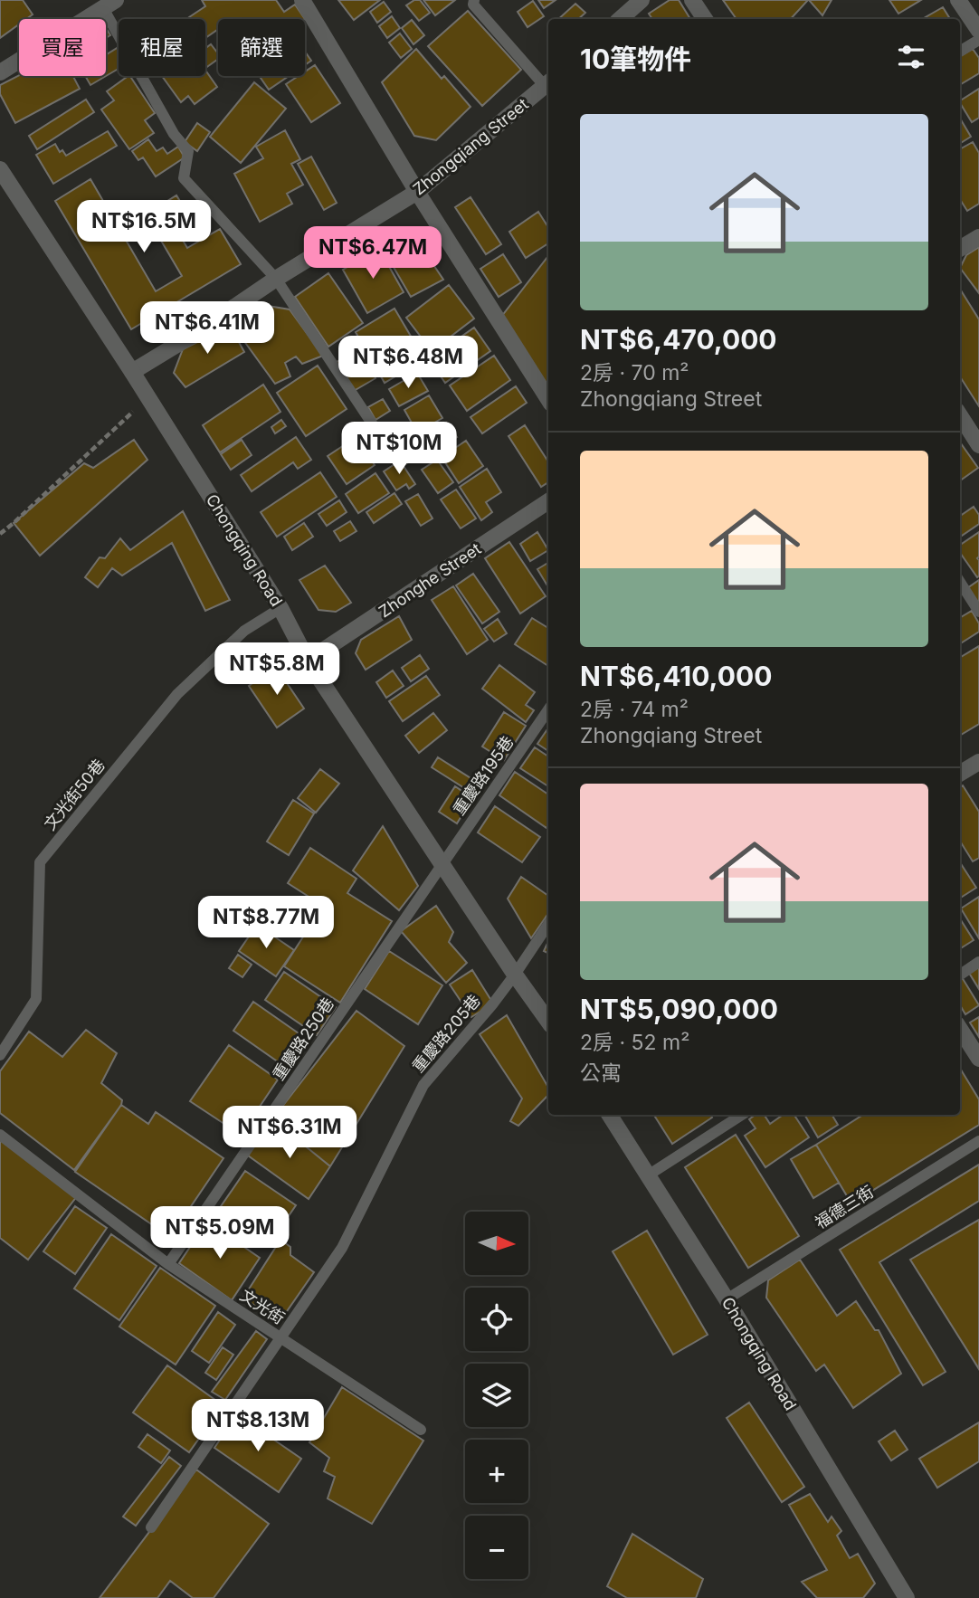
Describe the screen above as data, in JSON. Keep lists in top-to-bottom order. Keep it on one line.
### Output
{"streets":{"street":["Zhongqiang Street","Chongqing Road","Zhonghe Street"],"lane":["重慶路195巷","文光街50巷","重慶路205巷","重慶路250巷","福德三街","文光街"]},"crossings":[["Zhongqiang Street","Chongqing Road"],["Chongqing Road","Zhonghe Street"],["Chongqing Road","重慶路195巷"],["Chongqing Road","文光街50巷"],["Chongqing Road","重慶路205巷"],["Chongqing Road","重慶路250巷"],["Chongqing Road","福德三街"],["重慶路195巷","重慶路250巷"],["重慶路205巷","文光街"],["重慶路250巷","文光街"]],"north":"right","page":{"chip":["買屋","租屋","篩選"],"heading":"10筆物件","list":[{"name":"NT$6,470,000","note":"2房 · 70 m² · Zhongqiang Street"},{"name":"NT$6,410,000","note":"2房 · 74 m² · Zhongqiang Street"},{"name":"NT$5,090,000","note":"2房 · 52 m² · 公寓"}],"price":["NT$16.5M","NT$6.47M","NT$6.41M","NT$6.48M","NT$10M","NT$5.8M","NT$8.77M","NT$6.31M","NT$5.09M","NT$8.13M"],"map_buttons":["+","−"]}}
